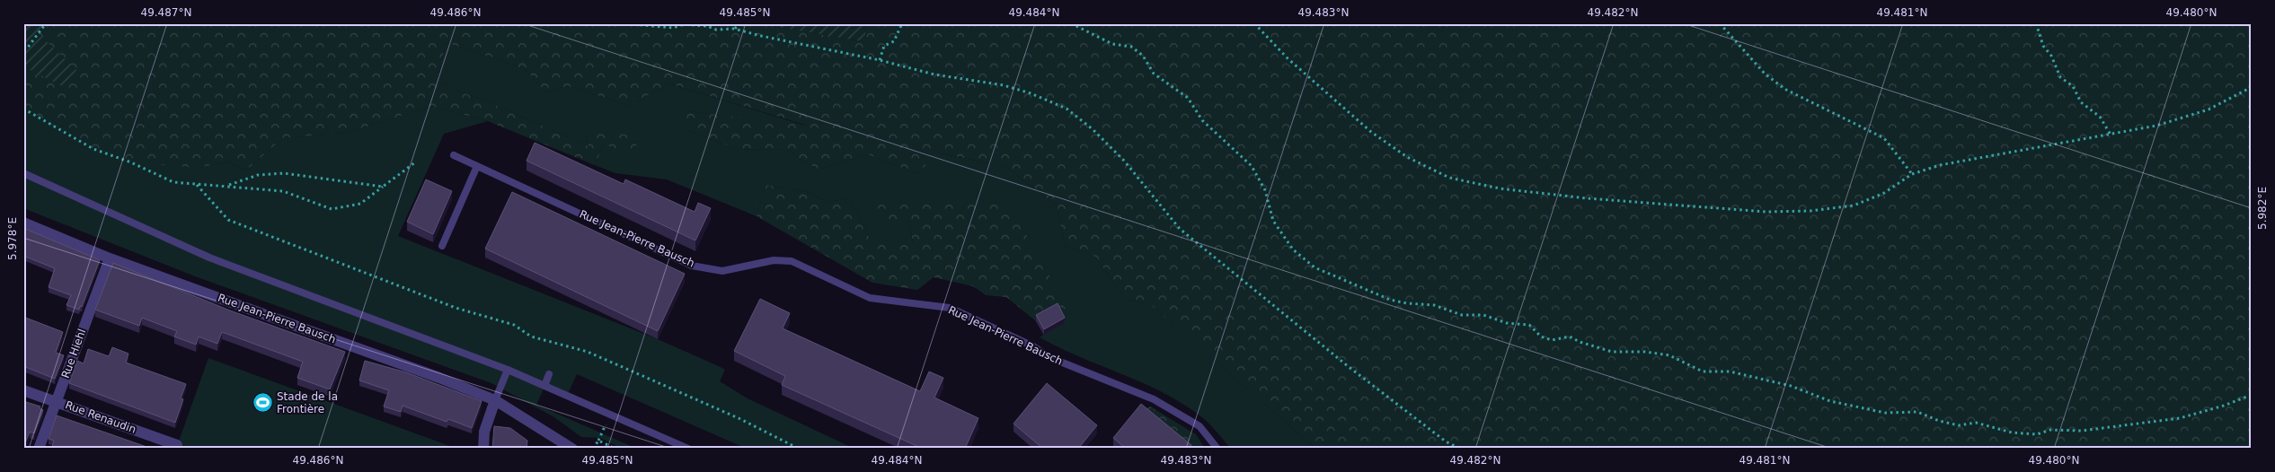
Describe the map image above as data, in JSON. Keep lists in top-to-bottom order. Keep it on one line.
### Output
{"streets":{"street":["Rue Jean-Pierre Bausch","Rue Hiehl","Rue Renaudin"]},"crossings":[["Rue Jean-Pierre Bausch","Rue Hiehl"],["Rue Hiehl","Rue Renaudin"]],"places":{"sports":["Stade de la Frontière"]},"coordinates":["49.487°N","49.486°N","49.485°N","49.484°N","49.483°N","49.482°N","49.481°N","49.480°N","5.982°E","5.978°E"]}
